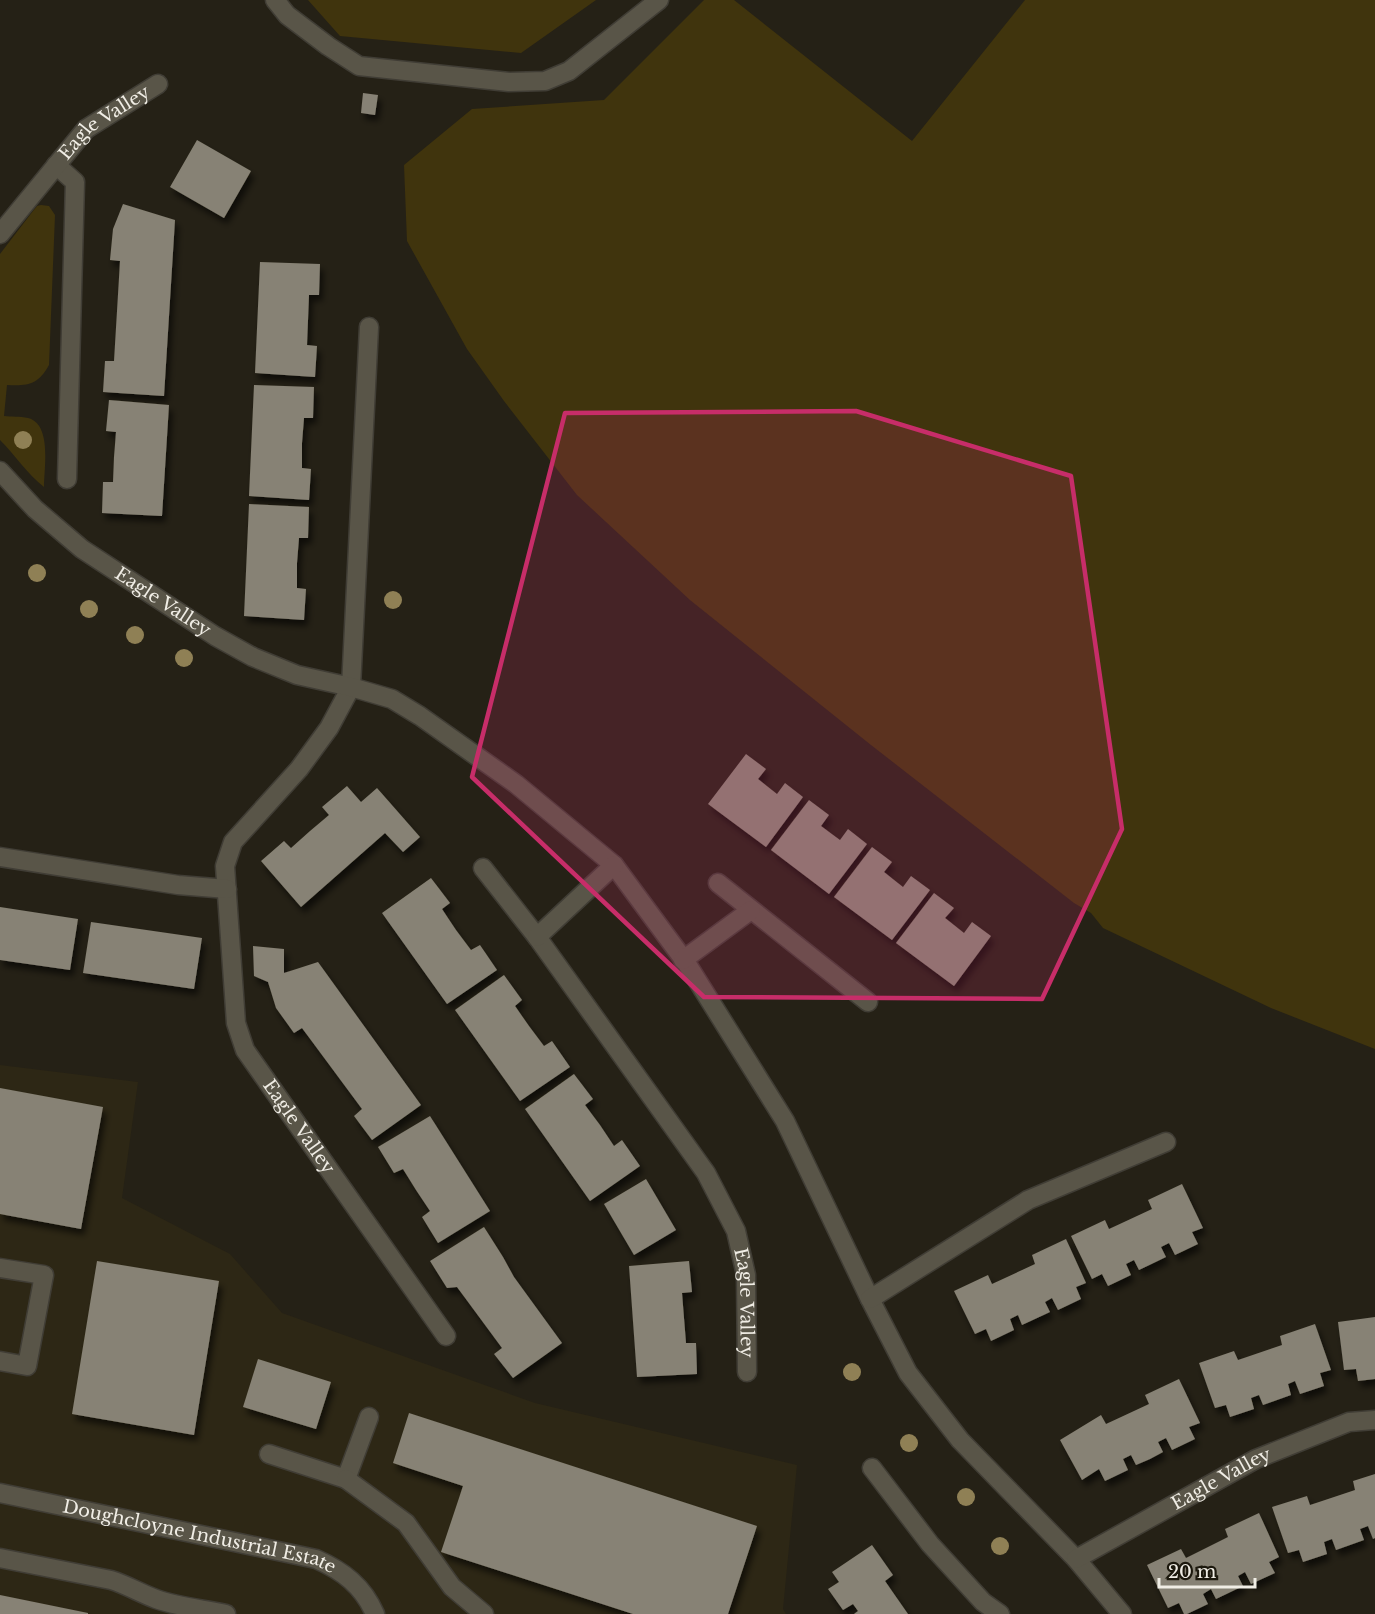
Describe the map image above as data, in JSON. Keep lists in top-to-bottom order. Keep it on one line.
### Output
{"streets":{"street":["Eagle Valley","Doughcloyne Industrial Estate"]},"scale_bar":"20 m"}
